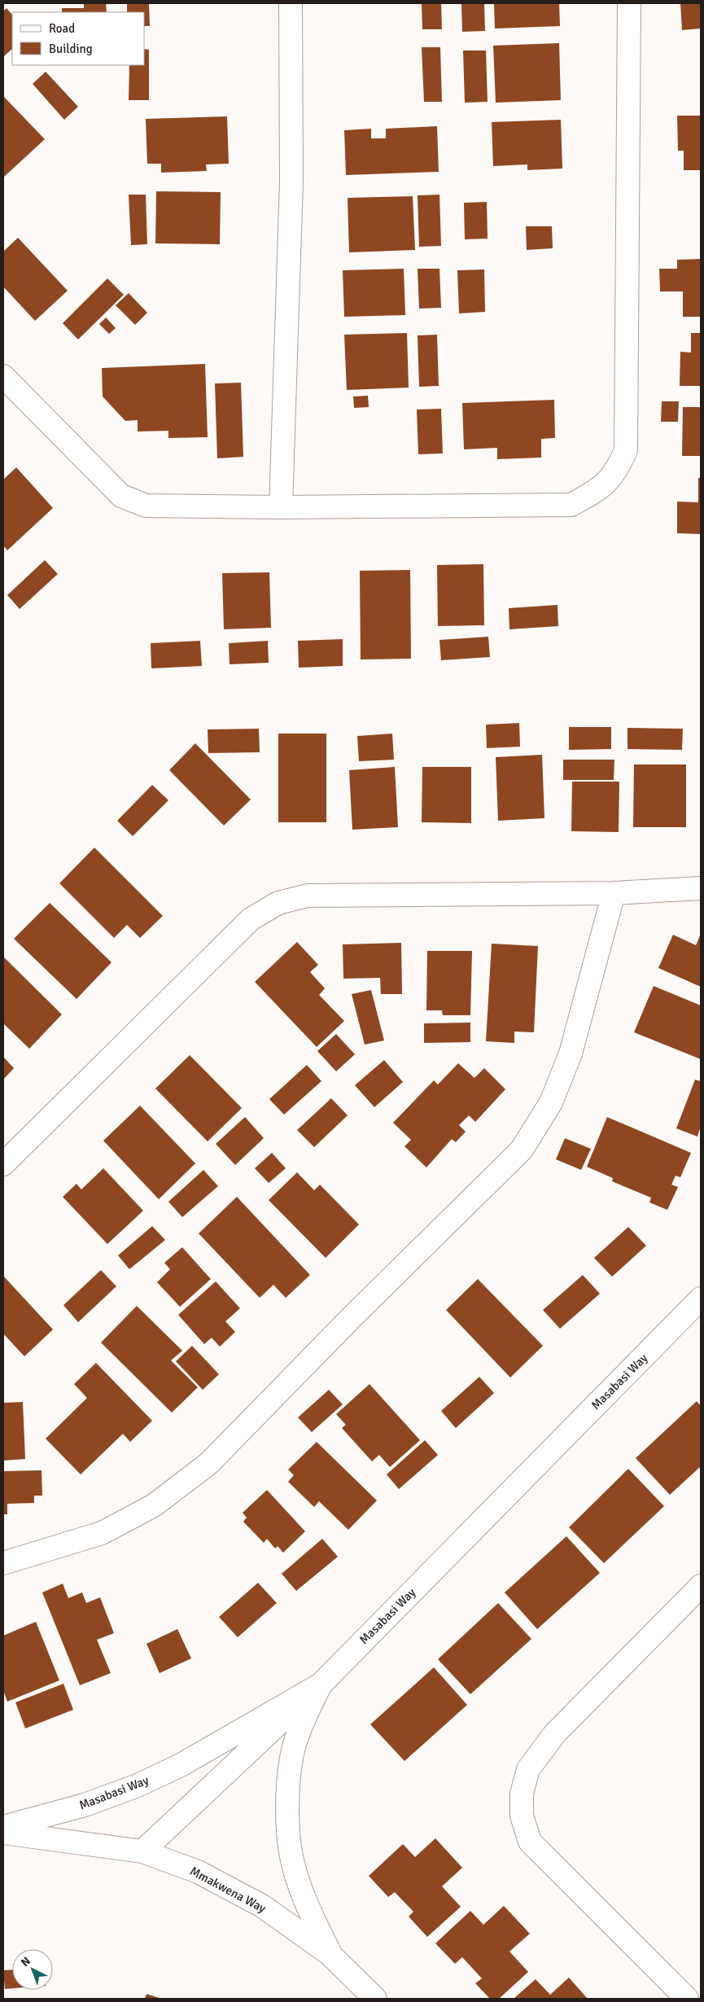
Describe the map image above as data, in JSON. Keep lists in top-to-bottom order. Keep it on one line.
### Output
{"streets":{"street":["Masabasi Way","Mmakwena Way"]},"legend":["Road","Building"],"north":"top left"}
